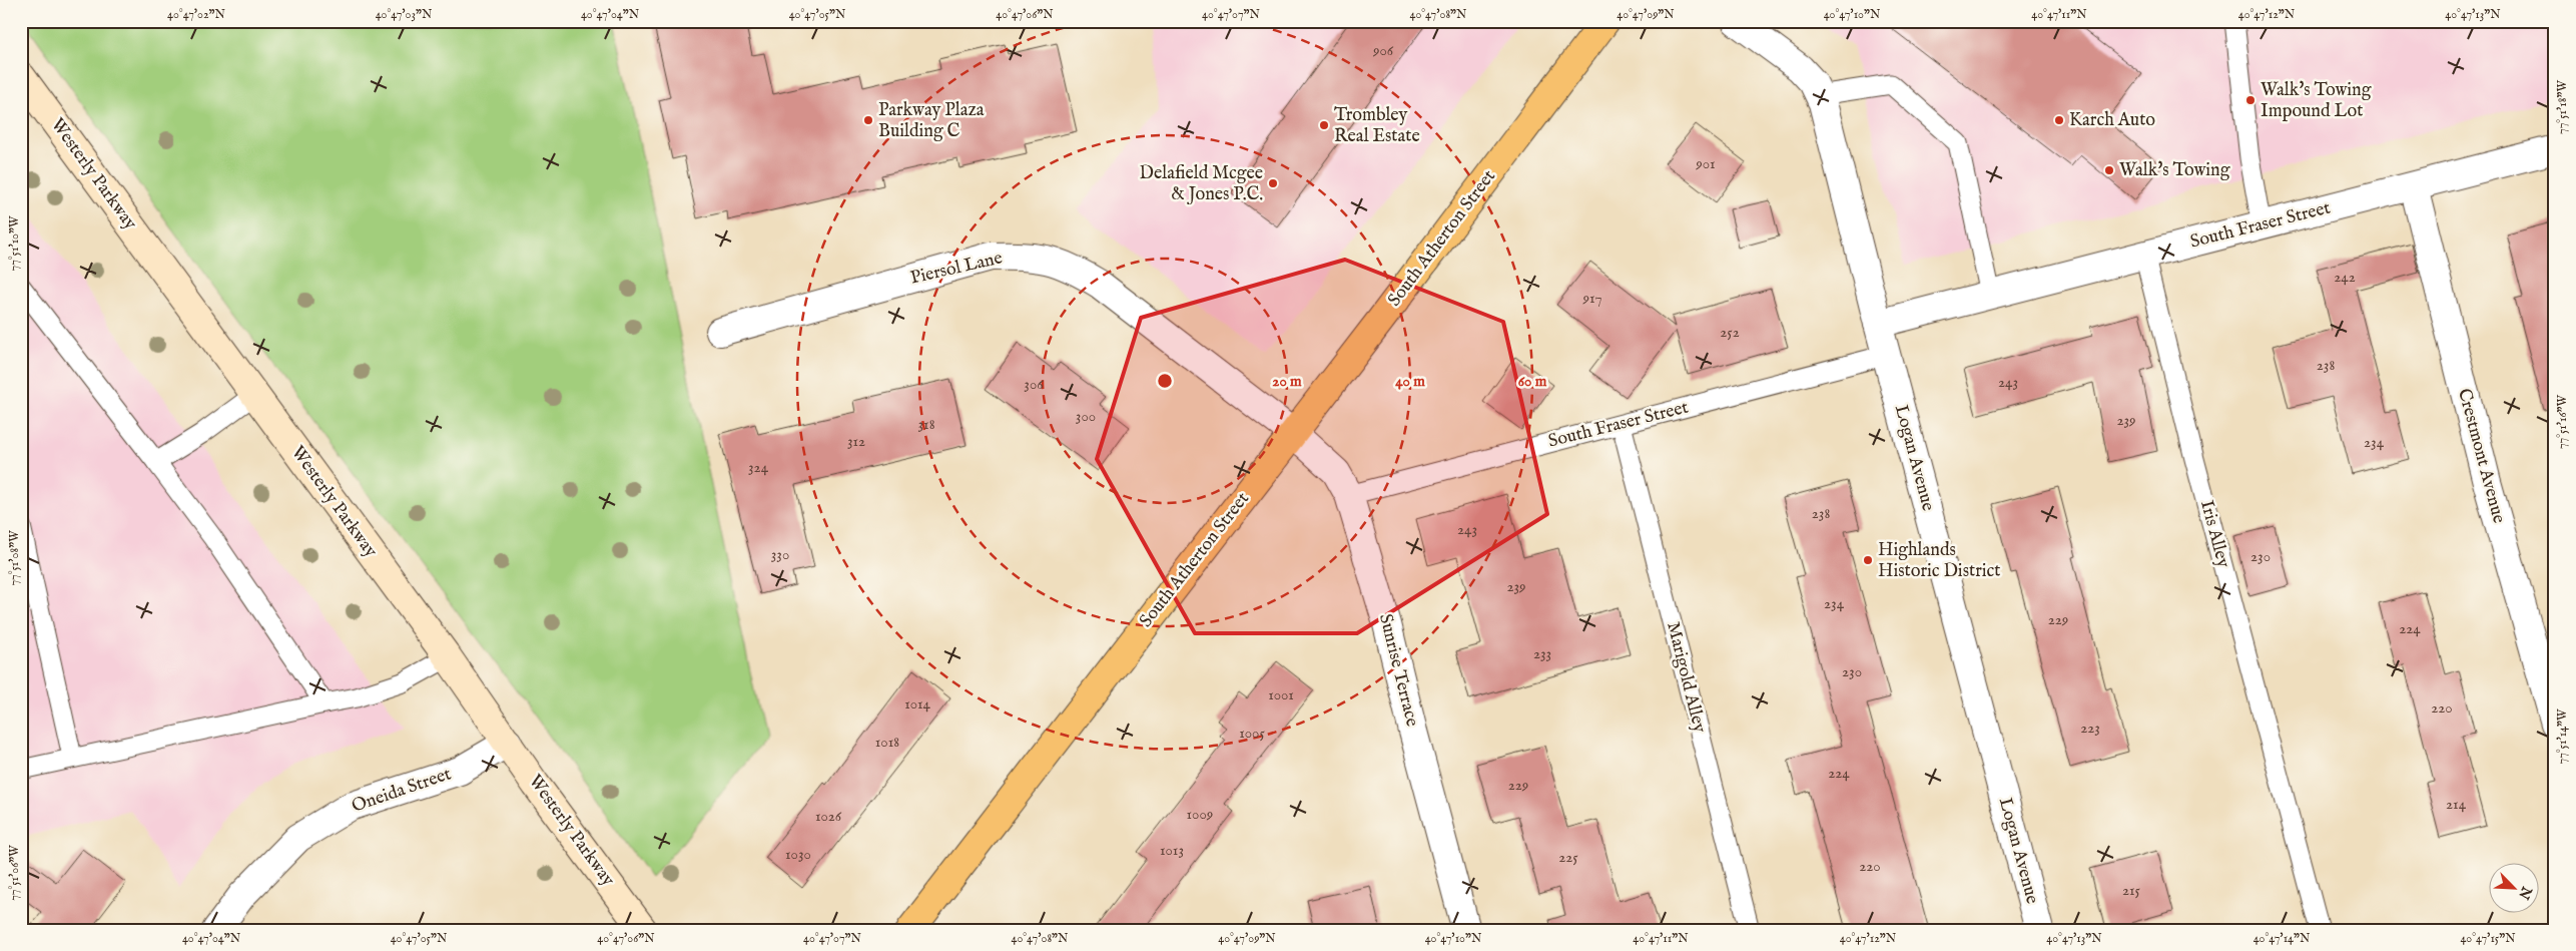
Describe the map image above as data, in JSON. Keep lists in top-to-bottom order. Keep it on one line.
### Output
{"streets":{"main road":["Westerly Parkway","South Atherton Street"],"street":["South Fraser Street","Piersol Lane","Crestmont Avenue","Logan Avenue","Sunrise Terrace","Oneida Street"],"lane":["Iris Alley","Marigold Alley"]},"crossings":[["Westerly Parkway","Oneida Street"],["South Fraser Street","Crestmont Avenue"],["South Fraser Street","Logan Avenue"],["South Fraser Street","Iris Alley"],["South Fraser Street","Sunrise Terrace"],["South Fraser Street","Marigold Alley"],["South Atherton Street","Piersol Lane"],["South Atherton Street","Sunrise Terrace"],["Piersol Lane","Sunrise Terrace"]],"places":["Walk's Towing Impound Lot","Parkway Plaza Building C","Karch Auto","Trombley Real Estate","Walk's Towing","Delafield Mcgee & Jones P.C.","Highlands Historic District"],"house_numbers":["906","901","242","917","252","238","243","306","300","239","318","312","234","324","238","243","330","230","239","234","229","224","233","230","1001","1014","220","223","1005","1018","224","229","214","1009","1026","1013","1030","225","220","215"],"north":"bottom right","coordinates":["40°47'02\"N","40°47'03\"N","40°47'04\"N","40°47'05\"N","40°47'06\"N","40°47'07\"N","40°47'08\"N","40°47'09\"N","40°47'10\"N","40°47'11\"N","40°47'12\"N","40°47'13\"N","77°51'18\"W","77°51'10\"W","77°51'16\"W","77°51'08\"W","77°51'14\"W","77°51'06\"W","40°47'14\"N","40°47'15\"N"],"rings":["20 m","40 m","60 m"]}
